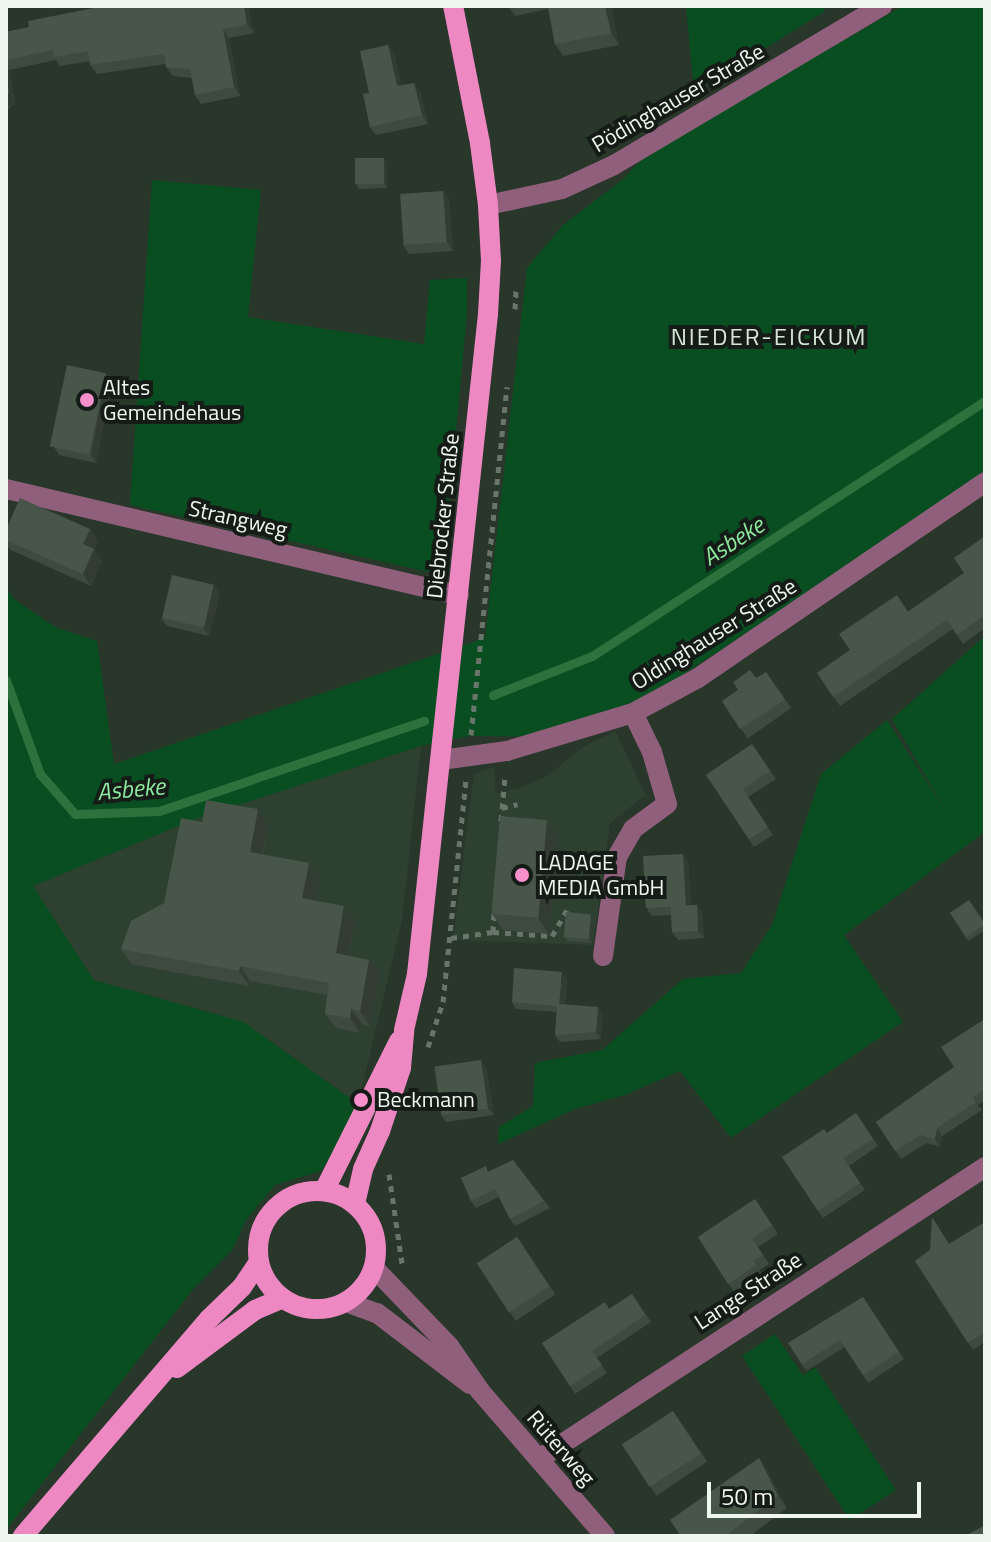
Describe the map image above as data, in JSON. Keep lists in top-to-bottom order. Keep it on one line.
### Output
{"streets":{"main road":["Diebrocker Straße"],"street":["Pödinghauser Straße","Strangweg","Oldinghauser Straße","Lange Straße","Rüterweg"]},"crossings":[["Pödinghauser Straße","Diebrocker Straße"],["Diebrocker Straße","Strangweg"],["Diebrocker Straße","Oldinghauser Straße"],["Diebrocker Straße","Rüterweg"],["Lange Straße","Rüterweg"]],"districts":["NIEDER-EICKUM"],"water":["Asbeke"],"places":["Altes Gemeindehaus","LADAGE MEDIA GmbH","Beckmann"],"scale_bar":"50 m"}
